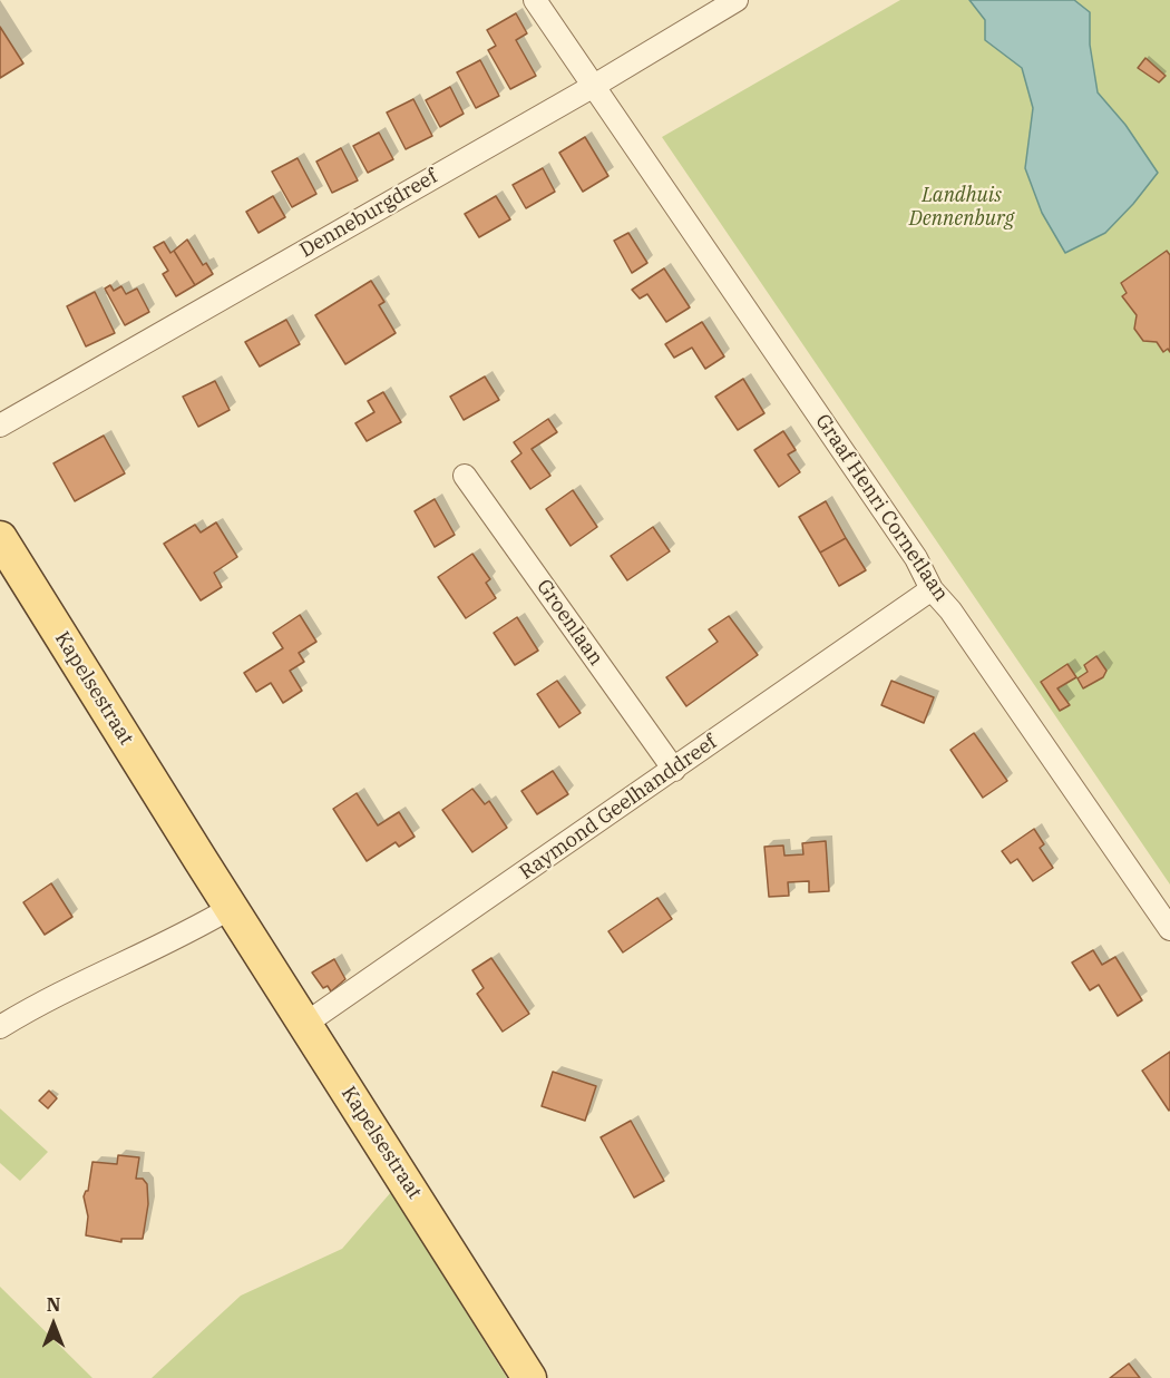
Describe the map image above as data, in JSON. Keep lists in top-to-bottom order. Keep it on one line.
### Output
{"streets":{"main road":["Kapelsestraat"],"street":["Denneburgdreef","Graaf Henri Cornetlaan","Groenlaan","Raymond Geelhanddreef"]},"crossings":[["Denneburgdreef","Graaf Henri Cornetlaan"],["Graaf Henri Cornetlaan","Raymond Geelhanddreef"],["Groenlaan","Raymond Geelhanddreef"],["Kapelsestraat","Raymond Geelhanddreef"]],"parks":["Landhuis Dennenburg"],"north":"top"}
